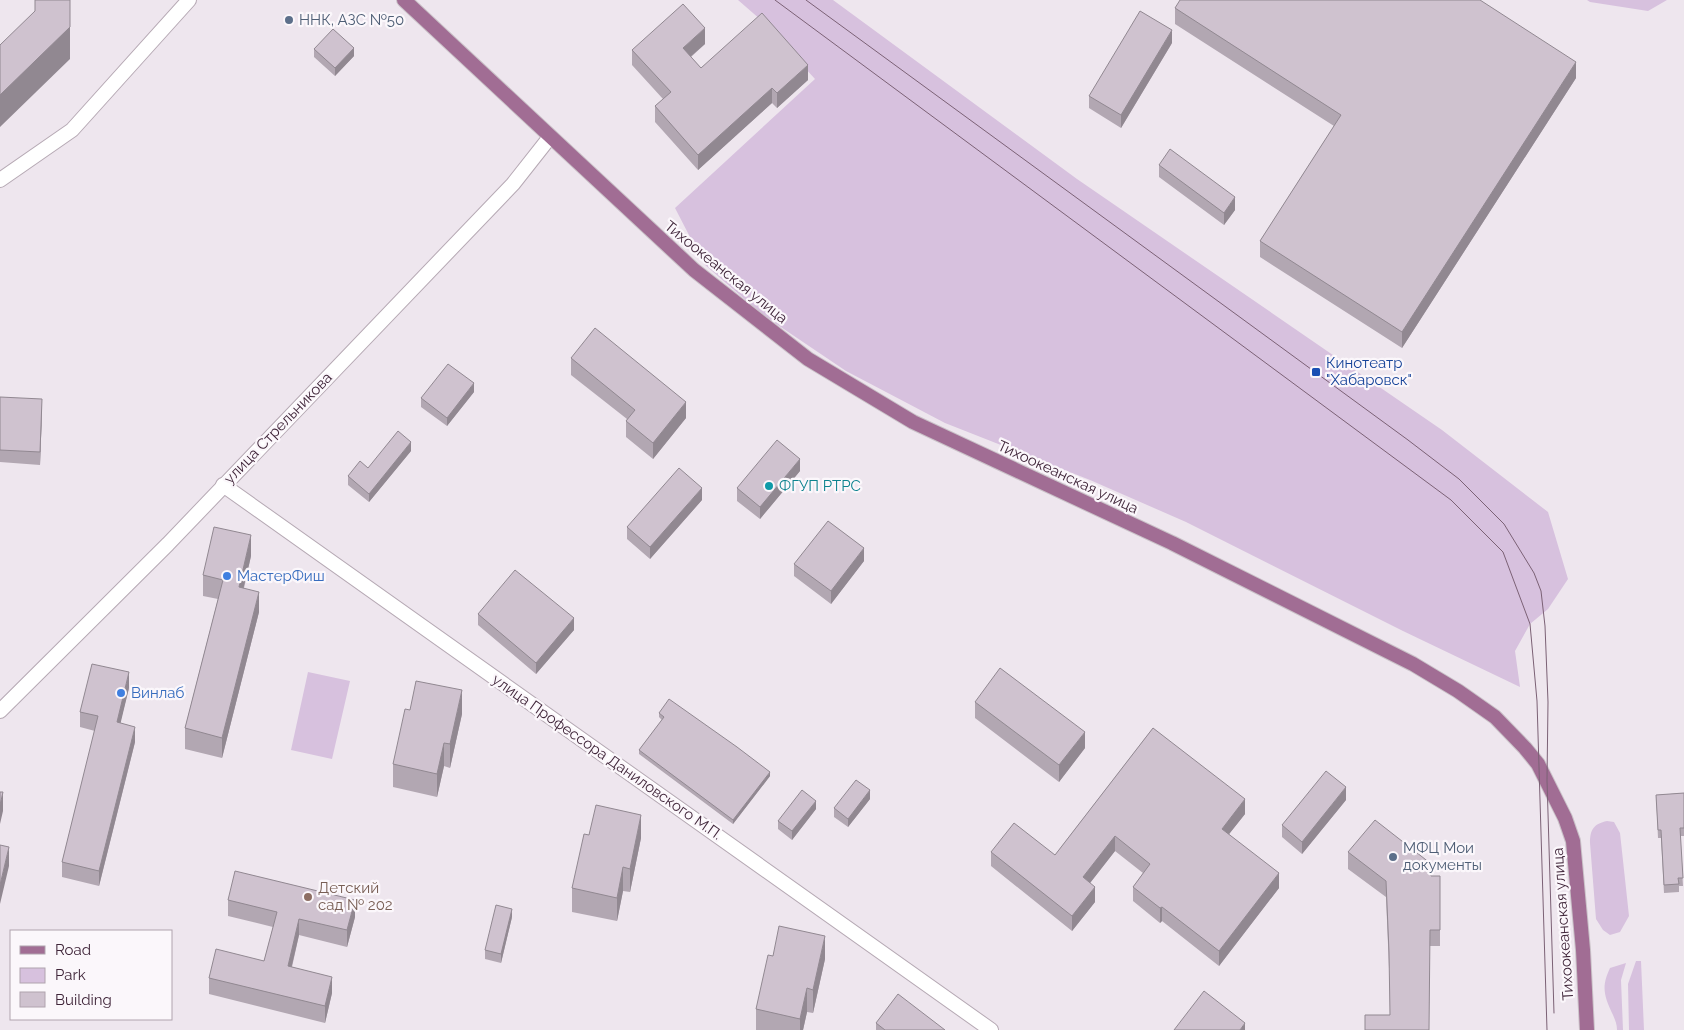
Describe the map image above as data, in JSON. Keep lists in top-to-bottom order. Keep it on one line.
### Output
{"streets":{"main road":["Тихоокеанская улица"],"street":["улица Стрельникова","улица Профессора Даниловского М.П."]},"crossings":[["Тихоокеанская улица","улица Стрельникова"],["улица Стрельникова","улица Профессора Даниловского М.П."]],"places":{"other":["ННК, АЗС №50","ФГУП РТРС","МастерФиш","Винлаб","МФЦ Мои документы","Детский сад № 202"],"transit":["Кинотеатр \"Хабаровск\""]},"legend":["Road","Park","Building"]}
